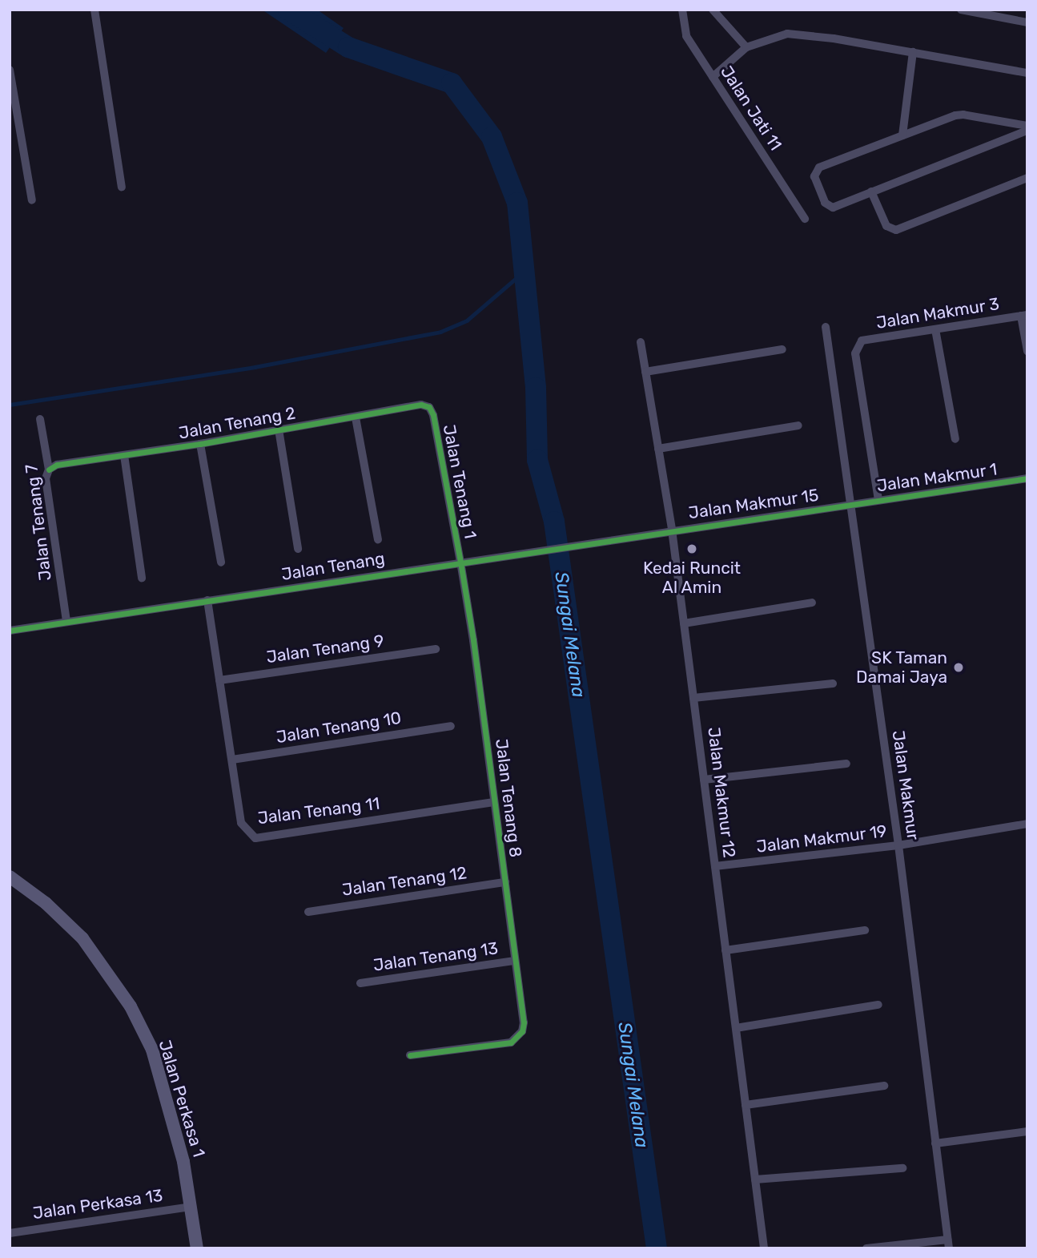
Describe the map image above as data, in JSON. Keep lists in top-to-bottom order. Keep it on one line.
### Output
{"streets":{"street":["Jalan Jati 11","Jalan Makmur 3","Jalan Tenang 2","Jalan Makmur 1","Jalan Tenang 1","Jalan Makmur 15","Jalan Tenang 7","Jalan Tenang","Jalan Tenang 9","Jalan Tenang 10","Jalan Makmur","Jalan Makmur 12","Jalan Tenang 8","Jalan Tenang 11","Jalan Makmur 19","Jalan Tenang 12","Jalan Tenang 13","Jalan Perkasa 1","Jalan Perkasa 13"]},"crossings":[["Jalan Makmur 3","Jalan Makmur 1"],["Jalan Tenang 2","Jalan Tenang 1"],["Jalan Tenang 2","Jalan Tenang 7"],["Jalan Makmur 1","Jalan Makmur 15"],["Jalan Makmur 1","Jalan Makmur"],["Jalan Tenang 1","Jalan Tenang"],["Jalan Tenang 1","Jalan Tenang 8"],["Jalan Makmur 15","Jalan Tenang"],["Jalan Makmur 15","Jalan Makmur"],["Jalan Makmur 15","Jalan Makmur 12"],["Jalan Tenang 7","Jalan Tenang"],["Jalan Tenang","Jalan Tenang 8"],["Jalan Tenang","Jalan Tenang 11"],["Jalan Tenang 9","Jalan Tenang 11"],["Jalan Tenang 10","Jalan Tenang 11"],["Jalan Makmur","Jalan Makmur 19"],["Jalan Makmur 12","Jalan Makmur 19"],["Jalan Tenang 8","Jalan Tenang 11"],["Jalan Tenang 8","Jalan Tenang 12"],["Jalan Tenang 8","Jalan Tenang 13"],["Jalan Perkasa 1","Jalan Perkasa 13"]],"water":["Sungai Melana"],"places":["Kedai Runcit Al Amin","SK Taman Damai Jaya"]}
